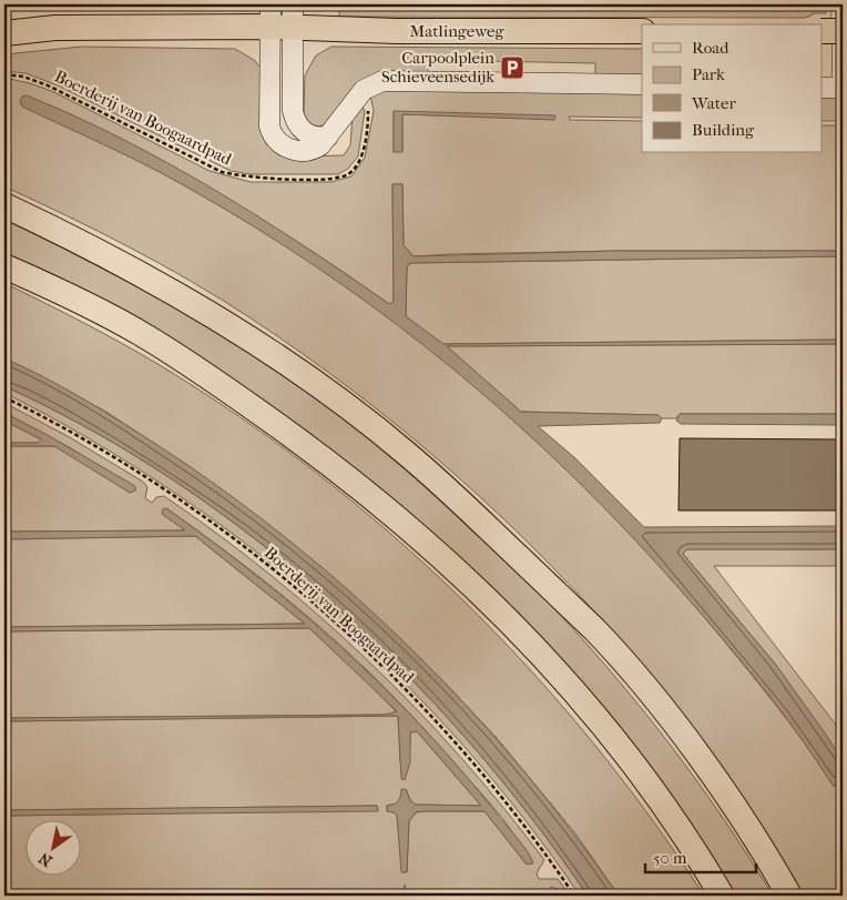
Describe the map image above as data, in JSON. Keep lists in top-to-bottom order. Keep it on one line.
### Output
{"streets":{"highway":["Matlingeweg"],"path":["Boerderij van Boogaardpad"]},"places":{"parking":["Carpoolplein Schieveensedijk"]},"legend":["Road","Park","Water","Building"],"scale_bar":"50 m","north":"bottom left"}
